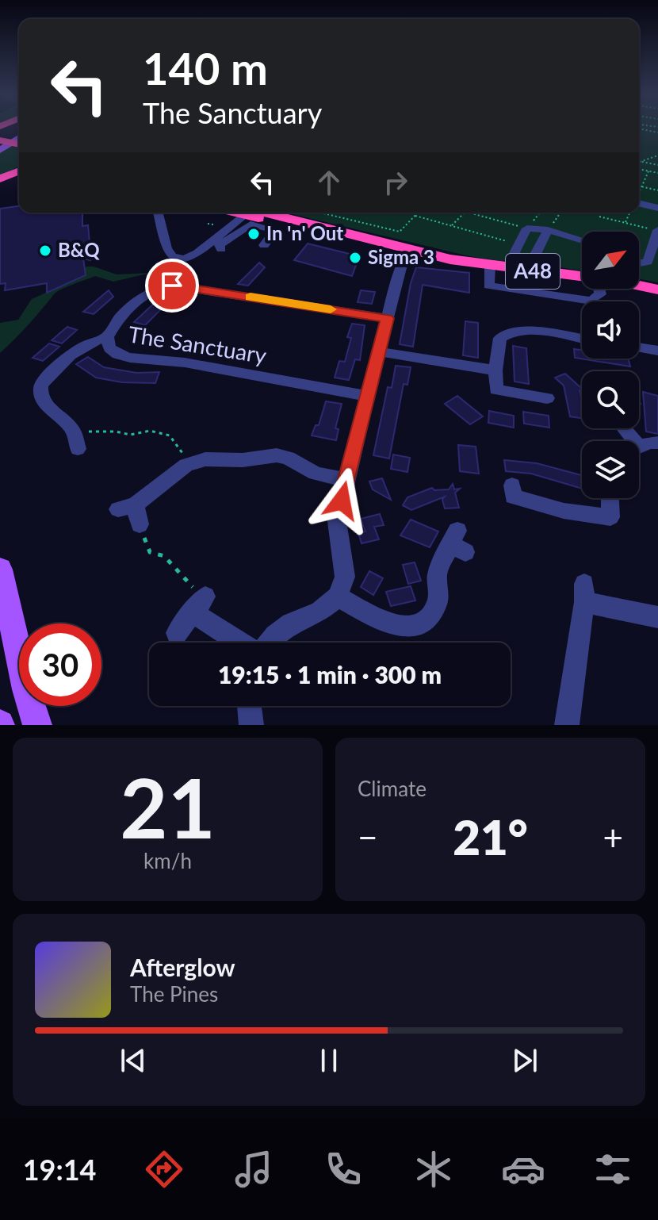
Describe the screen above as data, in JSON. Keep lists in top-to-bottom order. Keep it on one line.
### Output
{"streets":{"highway":["A48"],"street":["The Sanctuary"]},"places":["In 'n' Out","B&Q","Sigma 3"],"north":"top right","page":{"turn":["140 m","The Sanctuary"],"limit":"30","trip":"19:15 · 1 min · 300 m","tile":[["21","km/h"],"Climate"],"heat":["−","21°","+"],"song":["Afterglow","The Pines"],"tabs":"19:14"}}
